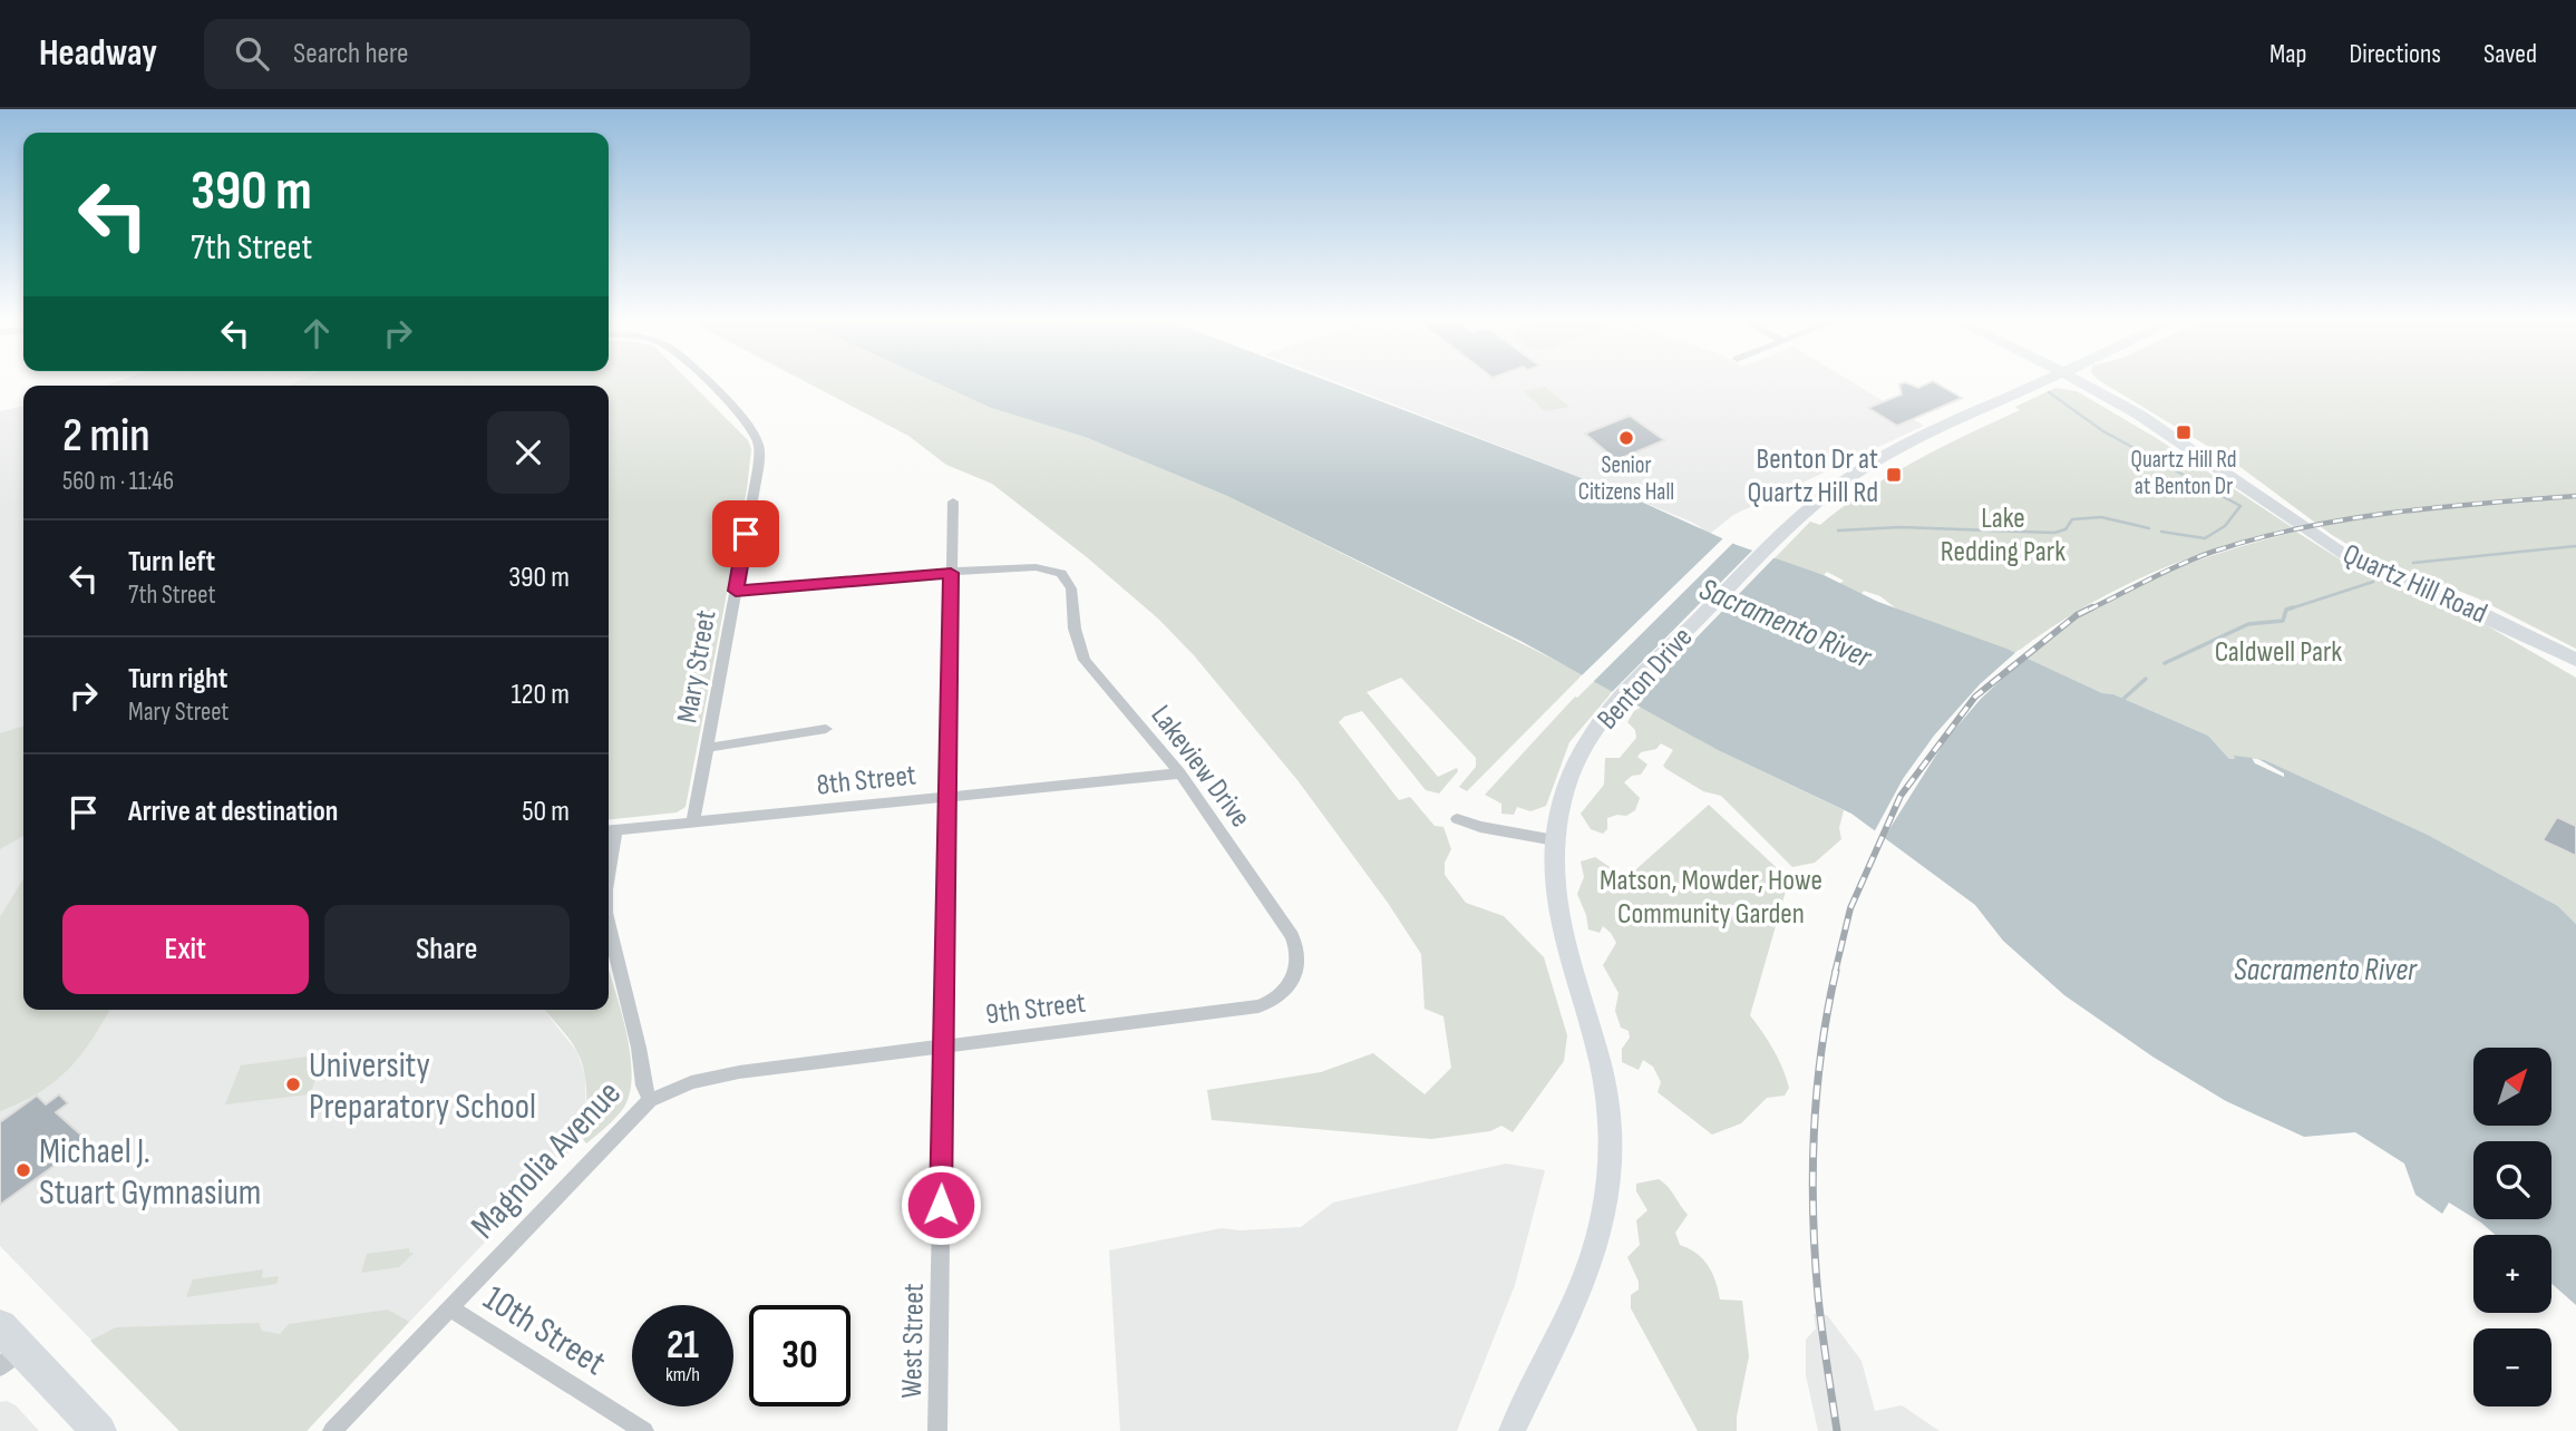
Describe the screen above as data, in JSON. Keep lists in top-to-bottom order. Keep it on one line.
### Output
{"streets":{"street":["Quartz Hill Road","Mary Street","Benton Drive","Lakeview Drive","8th Street","9th Street","Magnolia Avenue","10th Street","West Street"]},"crossings":[["Mary Street","8th Street"],["Lakeview Drive","8th Street"],["Lakeview Drive","9th Street"],["Lakeview Drive","West Street"],["8th Street","West Street"],["9th Street","Magnolia Avenue"],["9th Street","West Street"],["Magnolia Avenue","10th Street"]],"water":["Sacramento River"],"parks":["Lake Redding Park","Caldwell Park","Matson, Mowder, Howe Community Garden"],"places":{"transit":["Quartz Hill Rd at Benton Dr","Benton Dr at Quartz Hill Rd"],"other":["Senior Citizens Hall","University Preparatory School","Michael J. Stuart Gymnasium"]},"north":"top right","page":{"header":"Headway","search":"Search here","nav":["Map","Directions","Saved"],"turn":["390 m","7th Street"],"heading":["2 min","560 m · 11:46"],"list":[{"name":"Turn left","note":"7th Street","value":"390 m"},{"name":"Turn right","note":"Mary Street","value":"120 m"},{"name":"Arrive at destination","value":"50 m"}],"buttons":["Exit","Share"],"map_buttons":["+","−"],"speed":"21 km/h","limit":"30"}}
